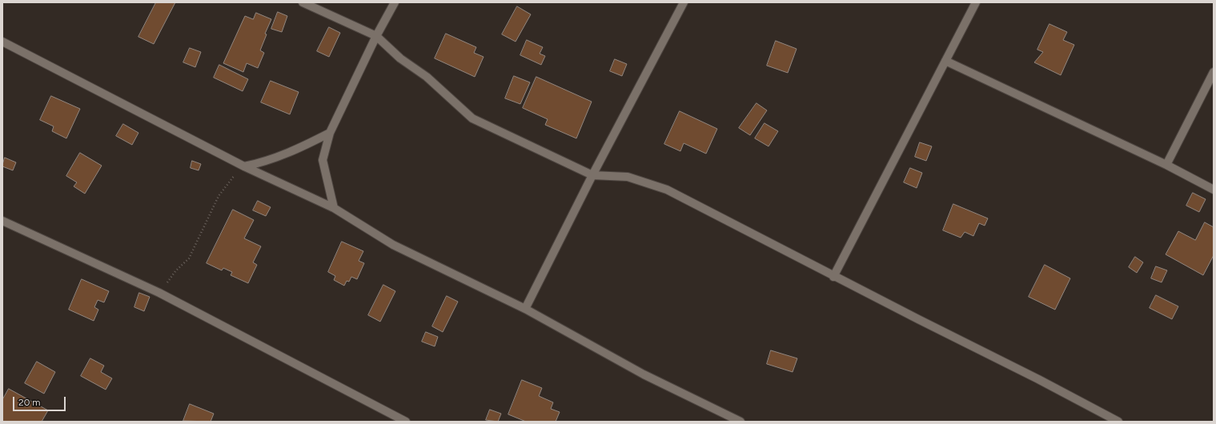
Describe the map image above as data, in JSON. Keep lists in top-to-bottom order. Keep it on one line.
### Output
{"scale_bar":"20 m"}
